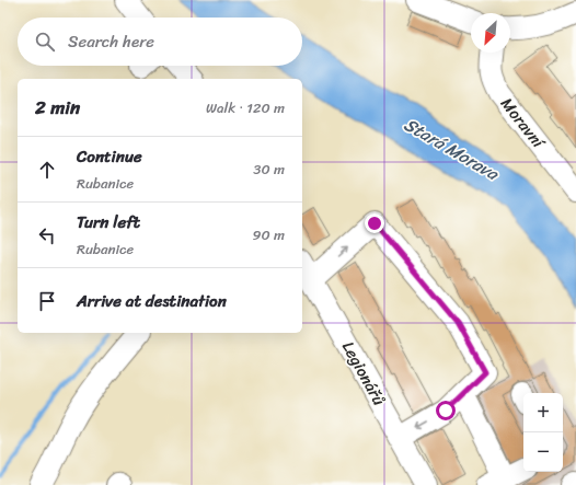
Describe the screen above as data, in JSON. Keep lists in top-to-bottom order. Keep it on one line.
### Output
{"streets":{"street":["Moravní","Legionářů"]},"water":["Stará Morava"],"north":"bottom left","page":{"search":"Search here","heading":["2 min","Walk · 120 m"],"list":[["Continue","Rubanice","30 m"],["Turn left","Rubanice","90 m"],"Arrive at destination"],"map_buttons":["+","−"]}}
